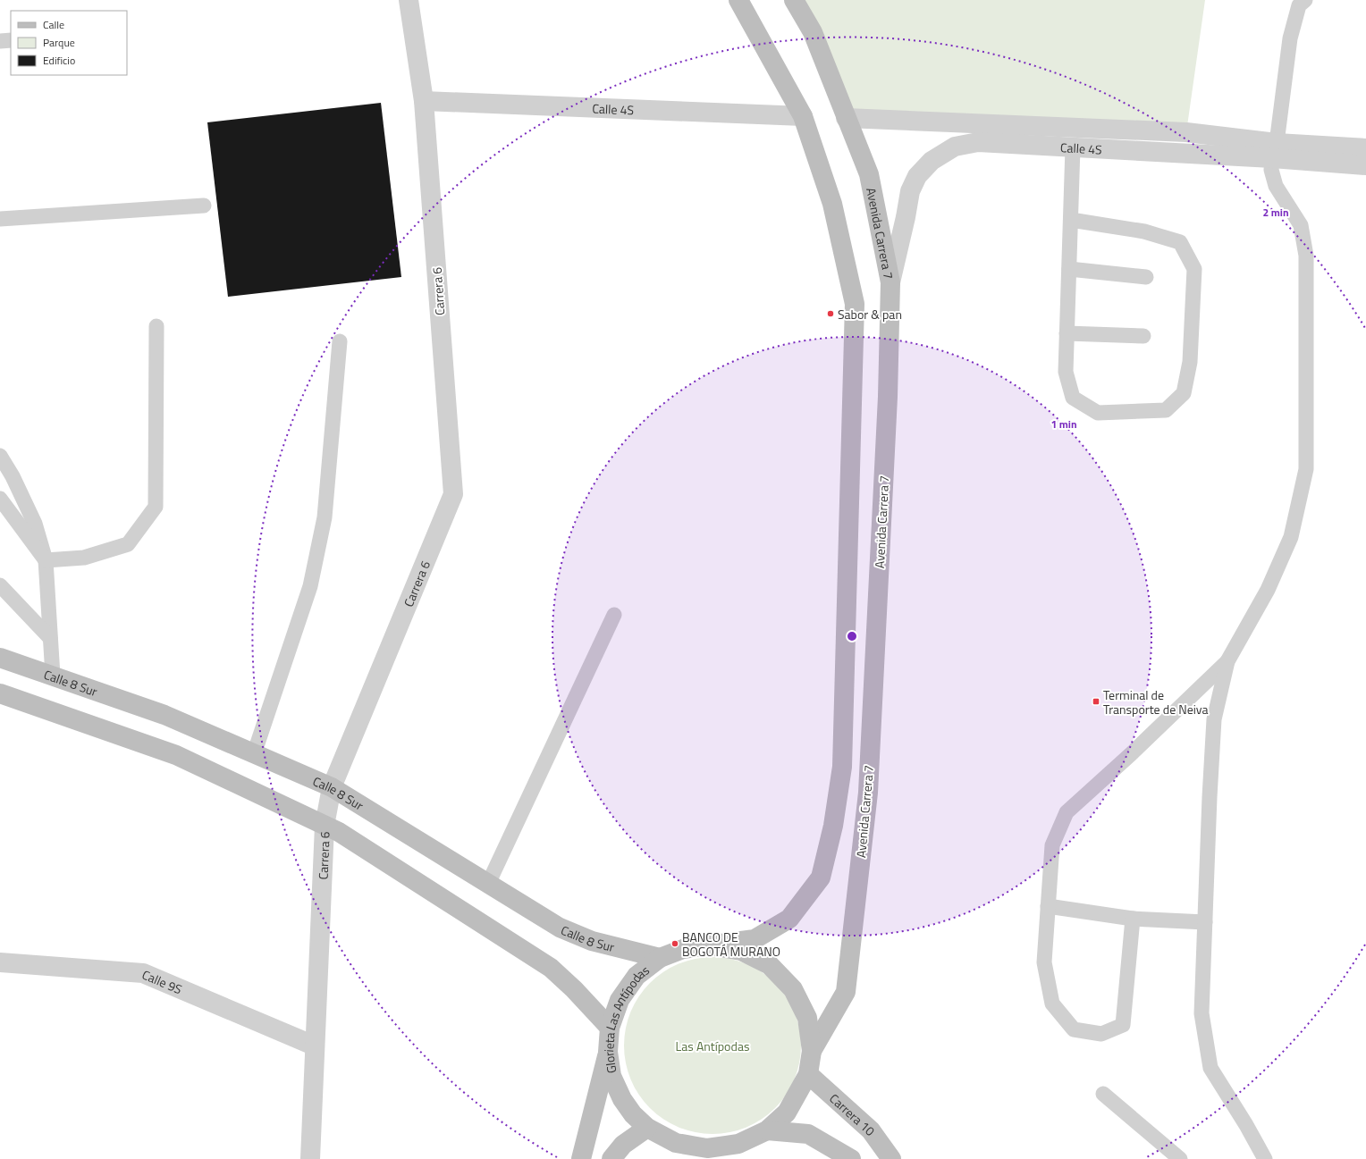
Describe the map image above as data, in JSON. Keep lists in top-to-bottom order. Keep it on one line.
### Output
{"streets":{"main road":["Avenida Carrera 7","Calle 8 Sur","Glorieta Las Antípodas","Carrera 10"],"street":["Calle 4S","Carrera 6","Calle 9S"]},"crossings":[["Calle 4S","Avenida Carrera 7"],["Calle 4S","Carrera 6"],["Avenida Carrera 7","Glorieta Las Antípodas"],["Carrera 6","Calle 8 Sur"],["Carrera 6","Calle 9S"],["Calle 8 Sur","Glorieta Las Antípodas"],["Glorieta Las Antípodas","Carrera 10"]],"parks":["Las Antípodas"],"places":{"other":["Sabor & pan","BANCO DE BOGOTÁ MURANO"],"transit":["Terminal de Transporte de Neiva"]},"legend":["Calle","Parque","Edificio"],"rings":["2 min","1 min"]}
